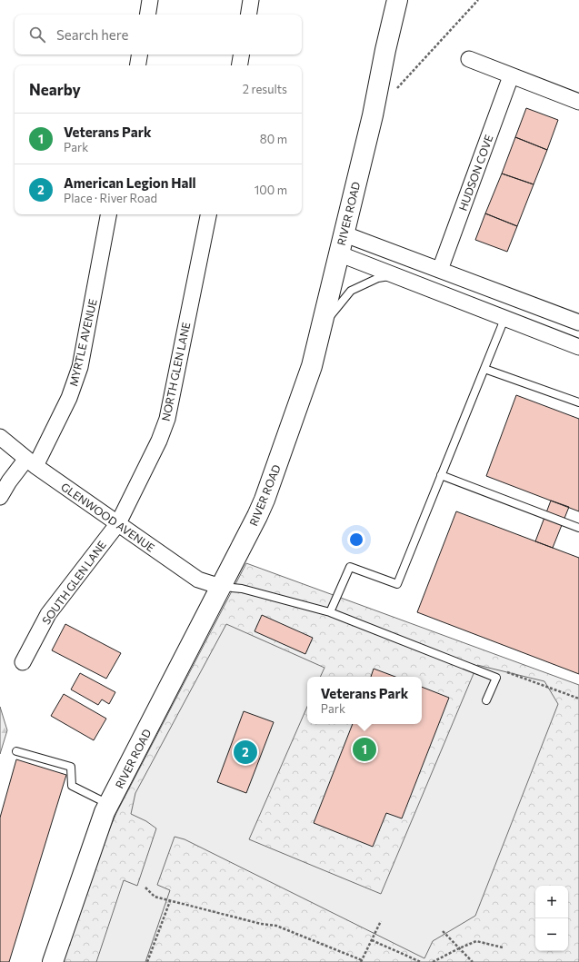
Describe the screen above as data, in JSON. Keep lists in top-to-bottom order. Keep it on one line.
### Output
{"streets":{"main road":["RIVER ROAD"],"street":["HUDSON COVE","MYRTLE AVENUE","NORTH GLEN LANE","GLENWOOD AVENUE","SOUTH GLEN LANE"]},"crossings":[["RIVER ROAD","GLENWOOD AVENUE"],["MYRTLE AVENUE","GLENWOOD AVENUE"],["NORTH GLEN LANE","GLENWOOD AVENUE"],["NORTH GLEN LANE","SOUTH GLEN LANE"],["GLENWOOD AVENUE","SOUTH GLEN LANE"]],"page":{"search":"Search here","heading":["Nearby","2 results"],"list":[{"mark":"1","name":"Veterans Park","note":"Park","value":"80 m"},{"mark":"2","name":"American Legion Hall","note":"Place · River Road","value":"100 m"}],"popup":["Veterans Park","Park"],"pins":["1","2"],"map_buttons":["+","−"]}}
